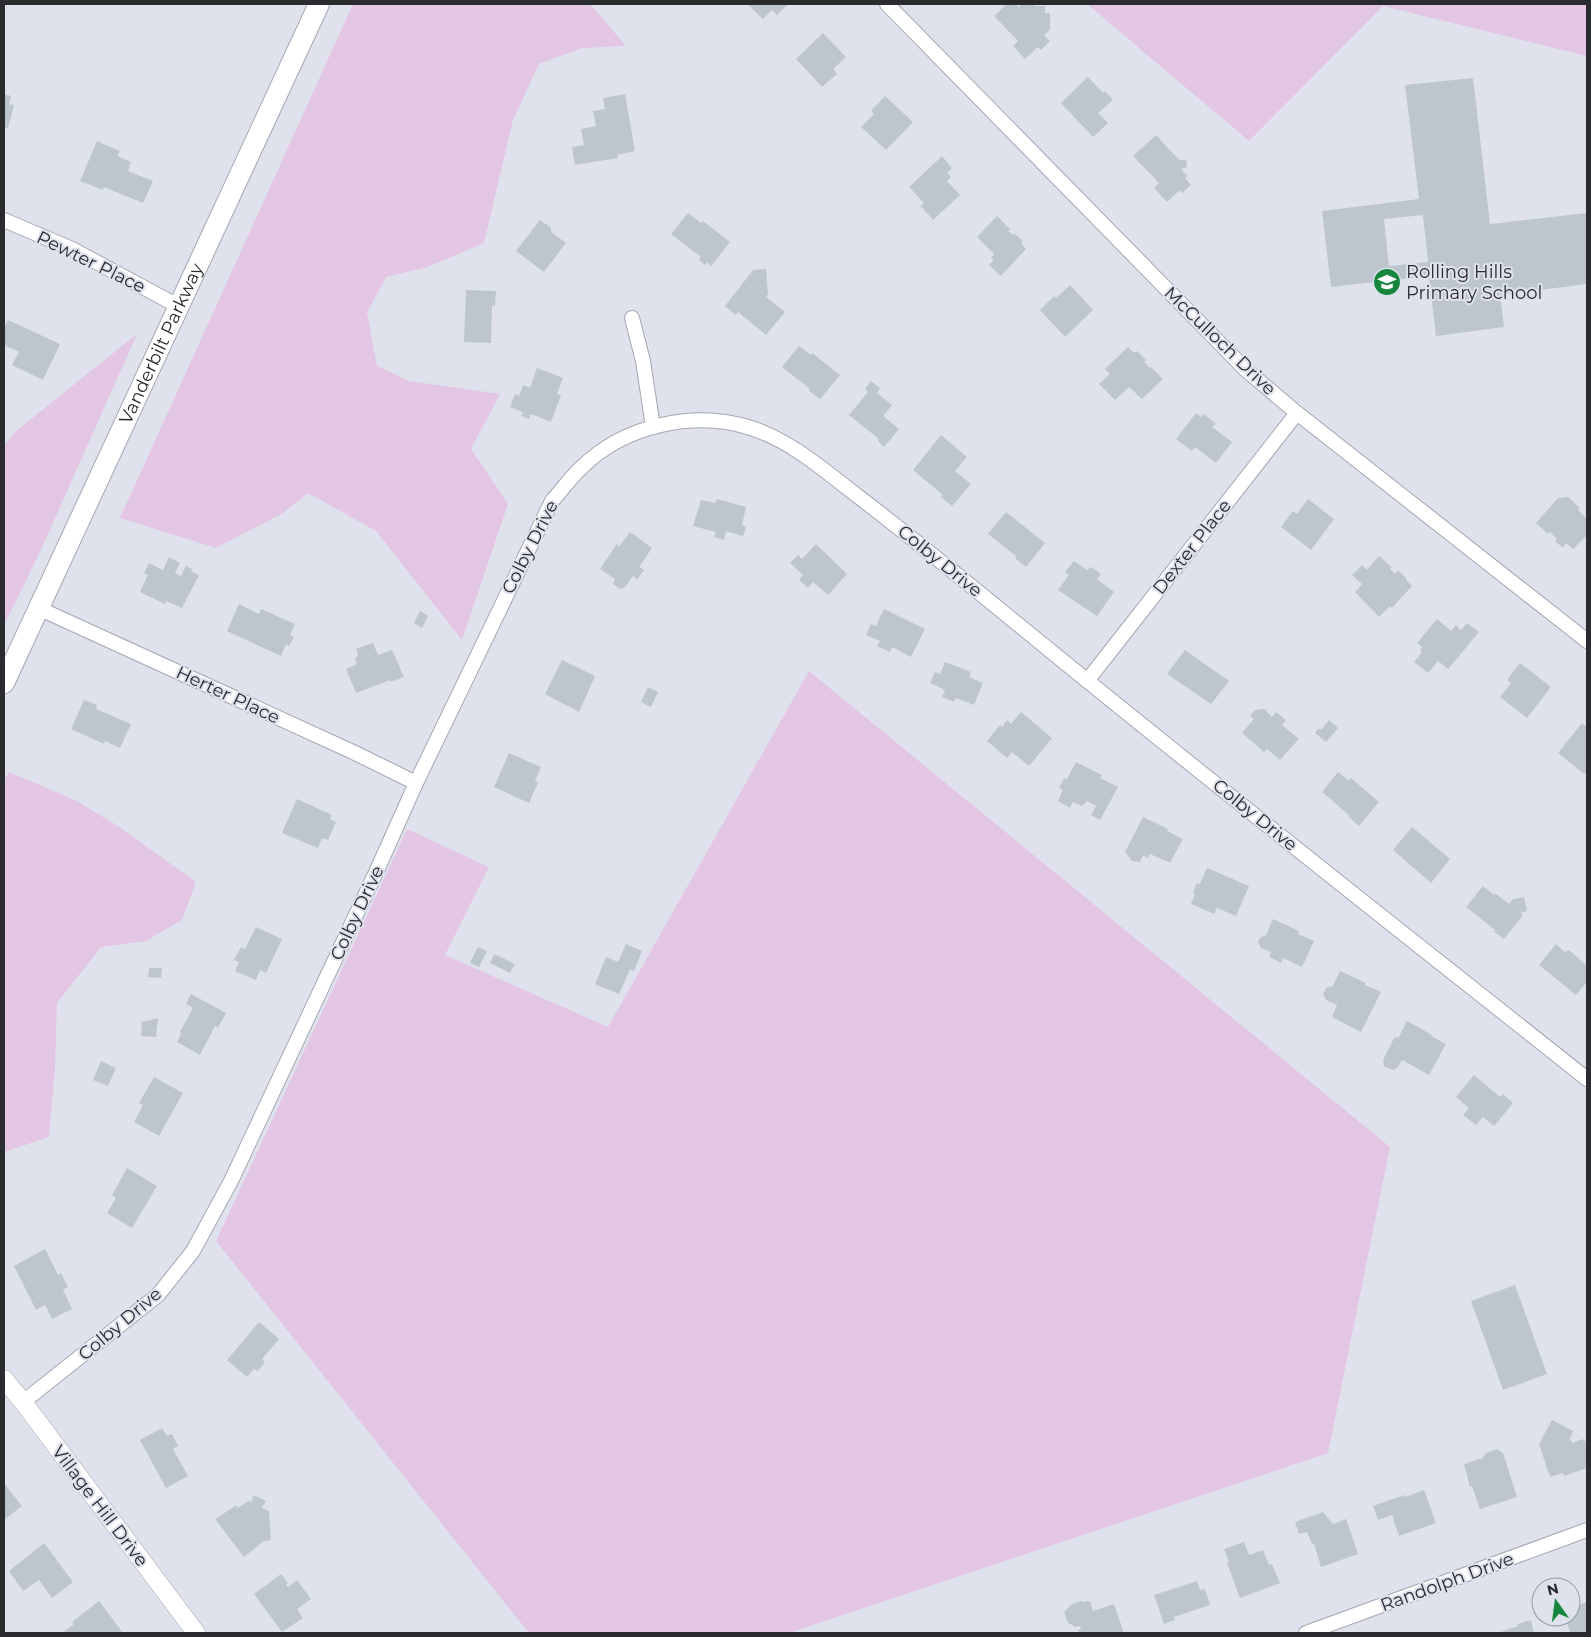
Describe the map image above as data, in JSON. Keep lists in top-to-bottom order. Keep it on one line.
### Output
{"streets":{"main road":["Vanderbilt Parkway"],"street":["Pewter Place","McCulloch Drive","Colby Drive","Dexter Place","Herter Place","Village Hill Drive","Randolph Drive"]},"crossings":[["Pewter Place","Vanderbilt Parkway"],["McCulloch Drive","Dexter Place"],["Vanderbilt Parkway","Herter Place"],["Colby Drive","Dexter Place"],["Colby Drive","Herter Place"],["Colby Drive","Village Hill Drive"]],"places":{"school or university":["Rolling Hills Primary School"]},"north":"top"}
